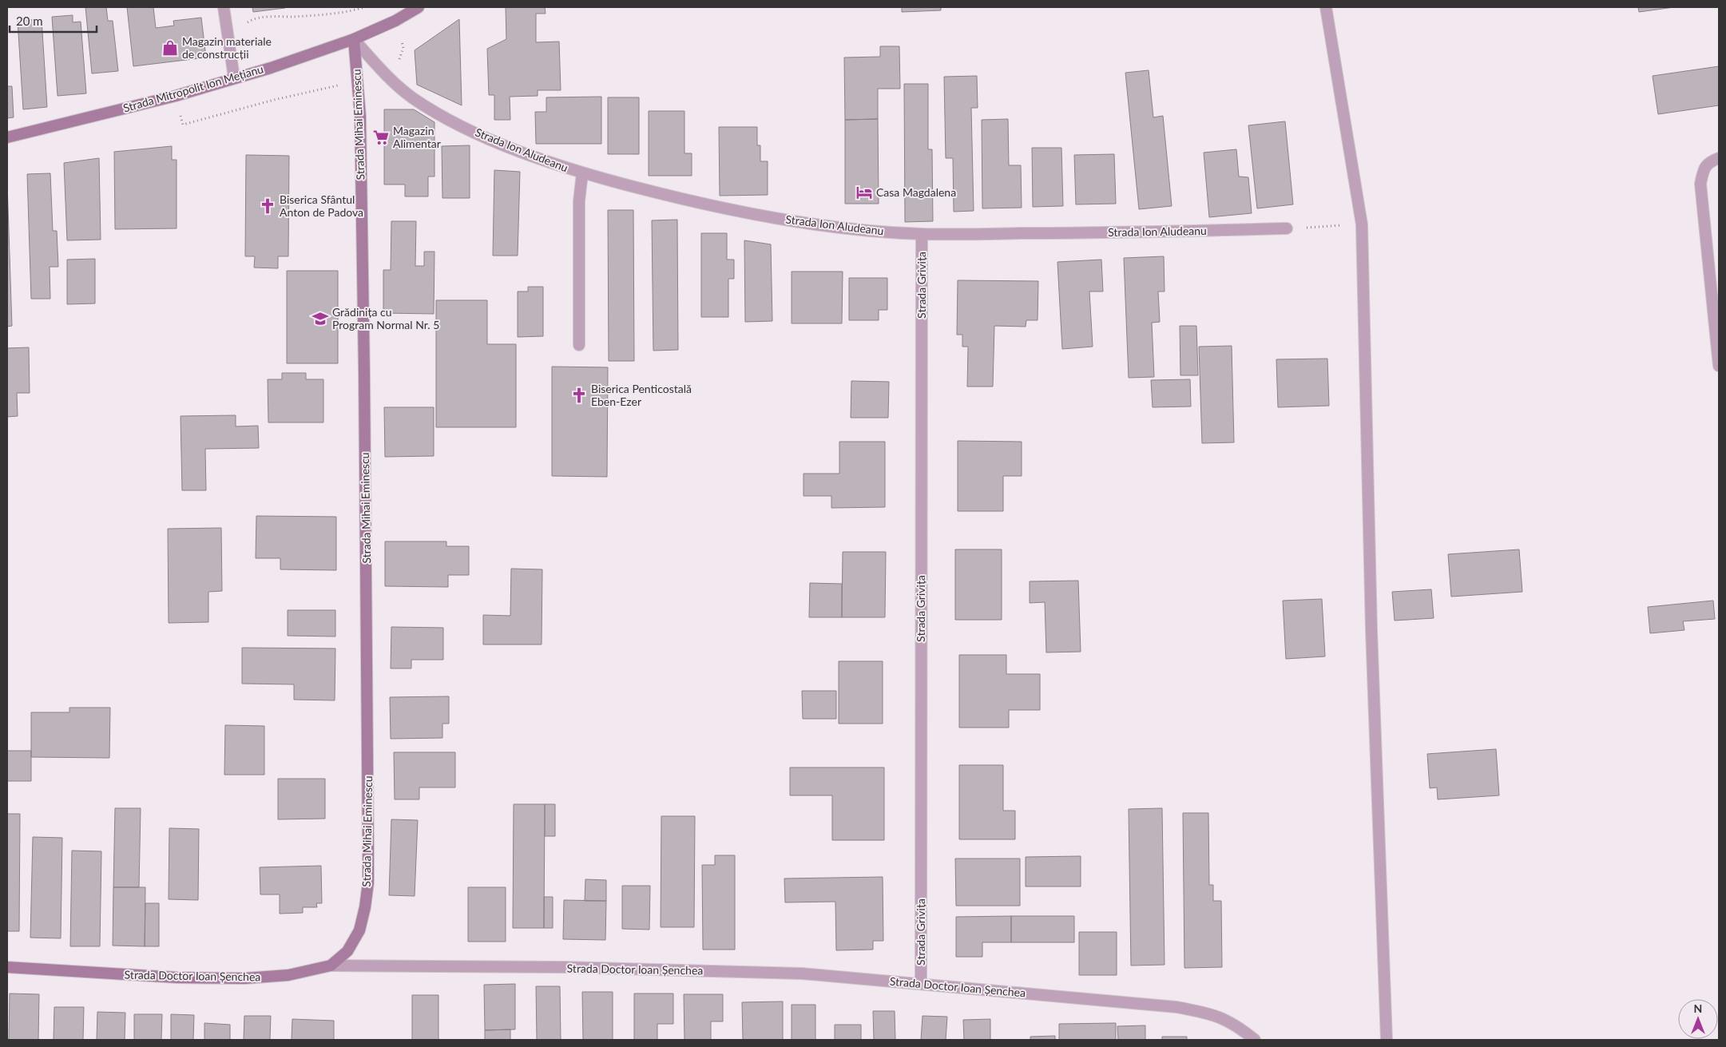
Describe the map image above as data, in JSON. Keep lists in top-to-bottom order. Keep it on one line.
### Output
{"streets":{"main road":["Strada Mitropolit Ion Mețianu","Strada Mihai Eminescu","Strada Doctor Ioan Șenchea"],"street":["Strada Ion Aludeanu","Strada Grivița"]},"crossings":[["Strada Mitropolit Ion Mețianu","Strada Mihai Eminescu"],["Strada Mitropolit Ion Mețianu","Strada Ion Aludeanu"],["Strada Mihai Eminescu","Strada Ion Aludeanu"],["Strada Mihai Eminescu","Strada Doctor Ioan Șenchea"],["Strada Ion Aludeanu","Strada Grivița"],["Strada Grivița","Strada Doctor Ioan Șenchea"]],"places":{"shop":["Magazin materiale de construcții"],"supermarket":["Magazin Alimentar"],"hotel":["Casa Magdalena"],"church":["Biserica Sfântul Anton de Padova","Biserica Penticostală Eben-Ezer"],"school or university":["Grădinița cu Program Normal Nr. 5"]},"scale_bar":"20 m","north":"top"}
